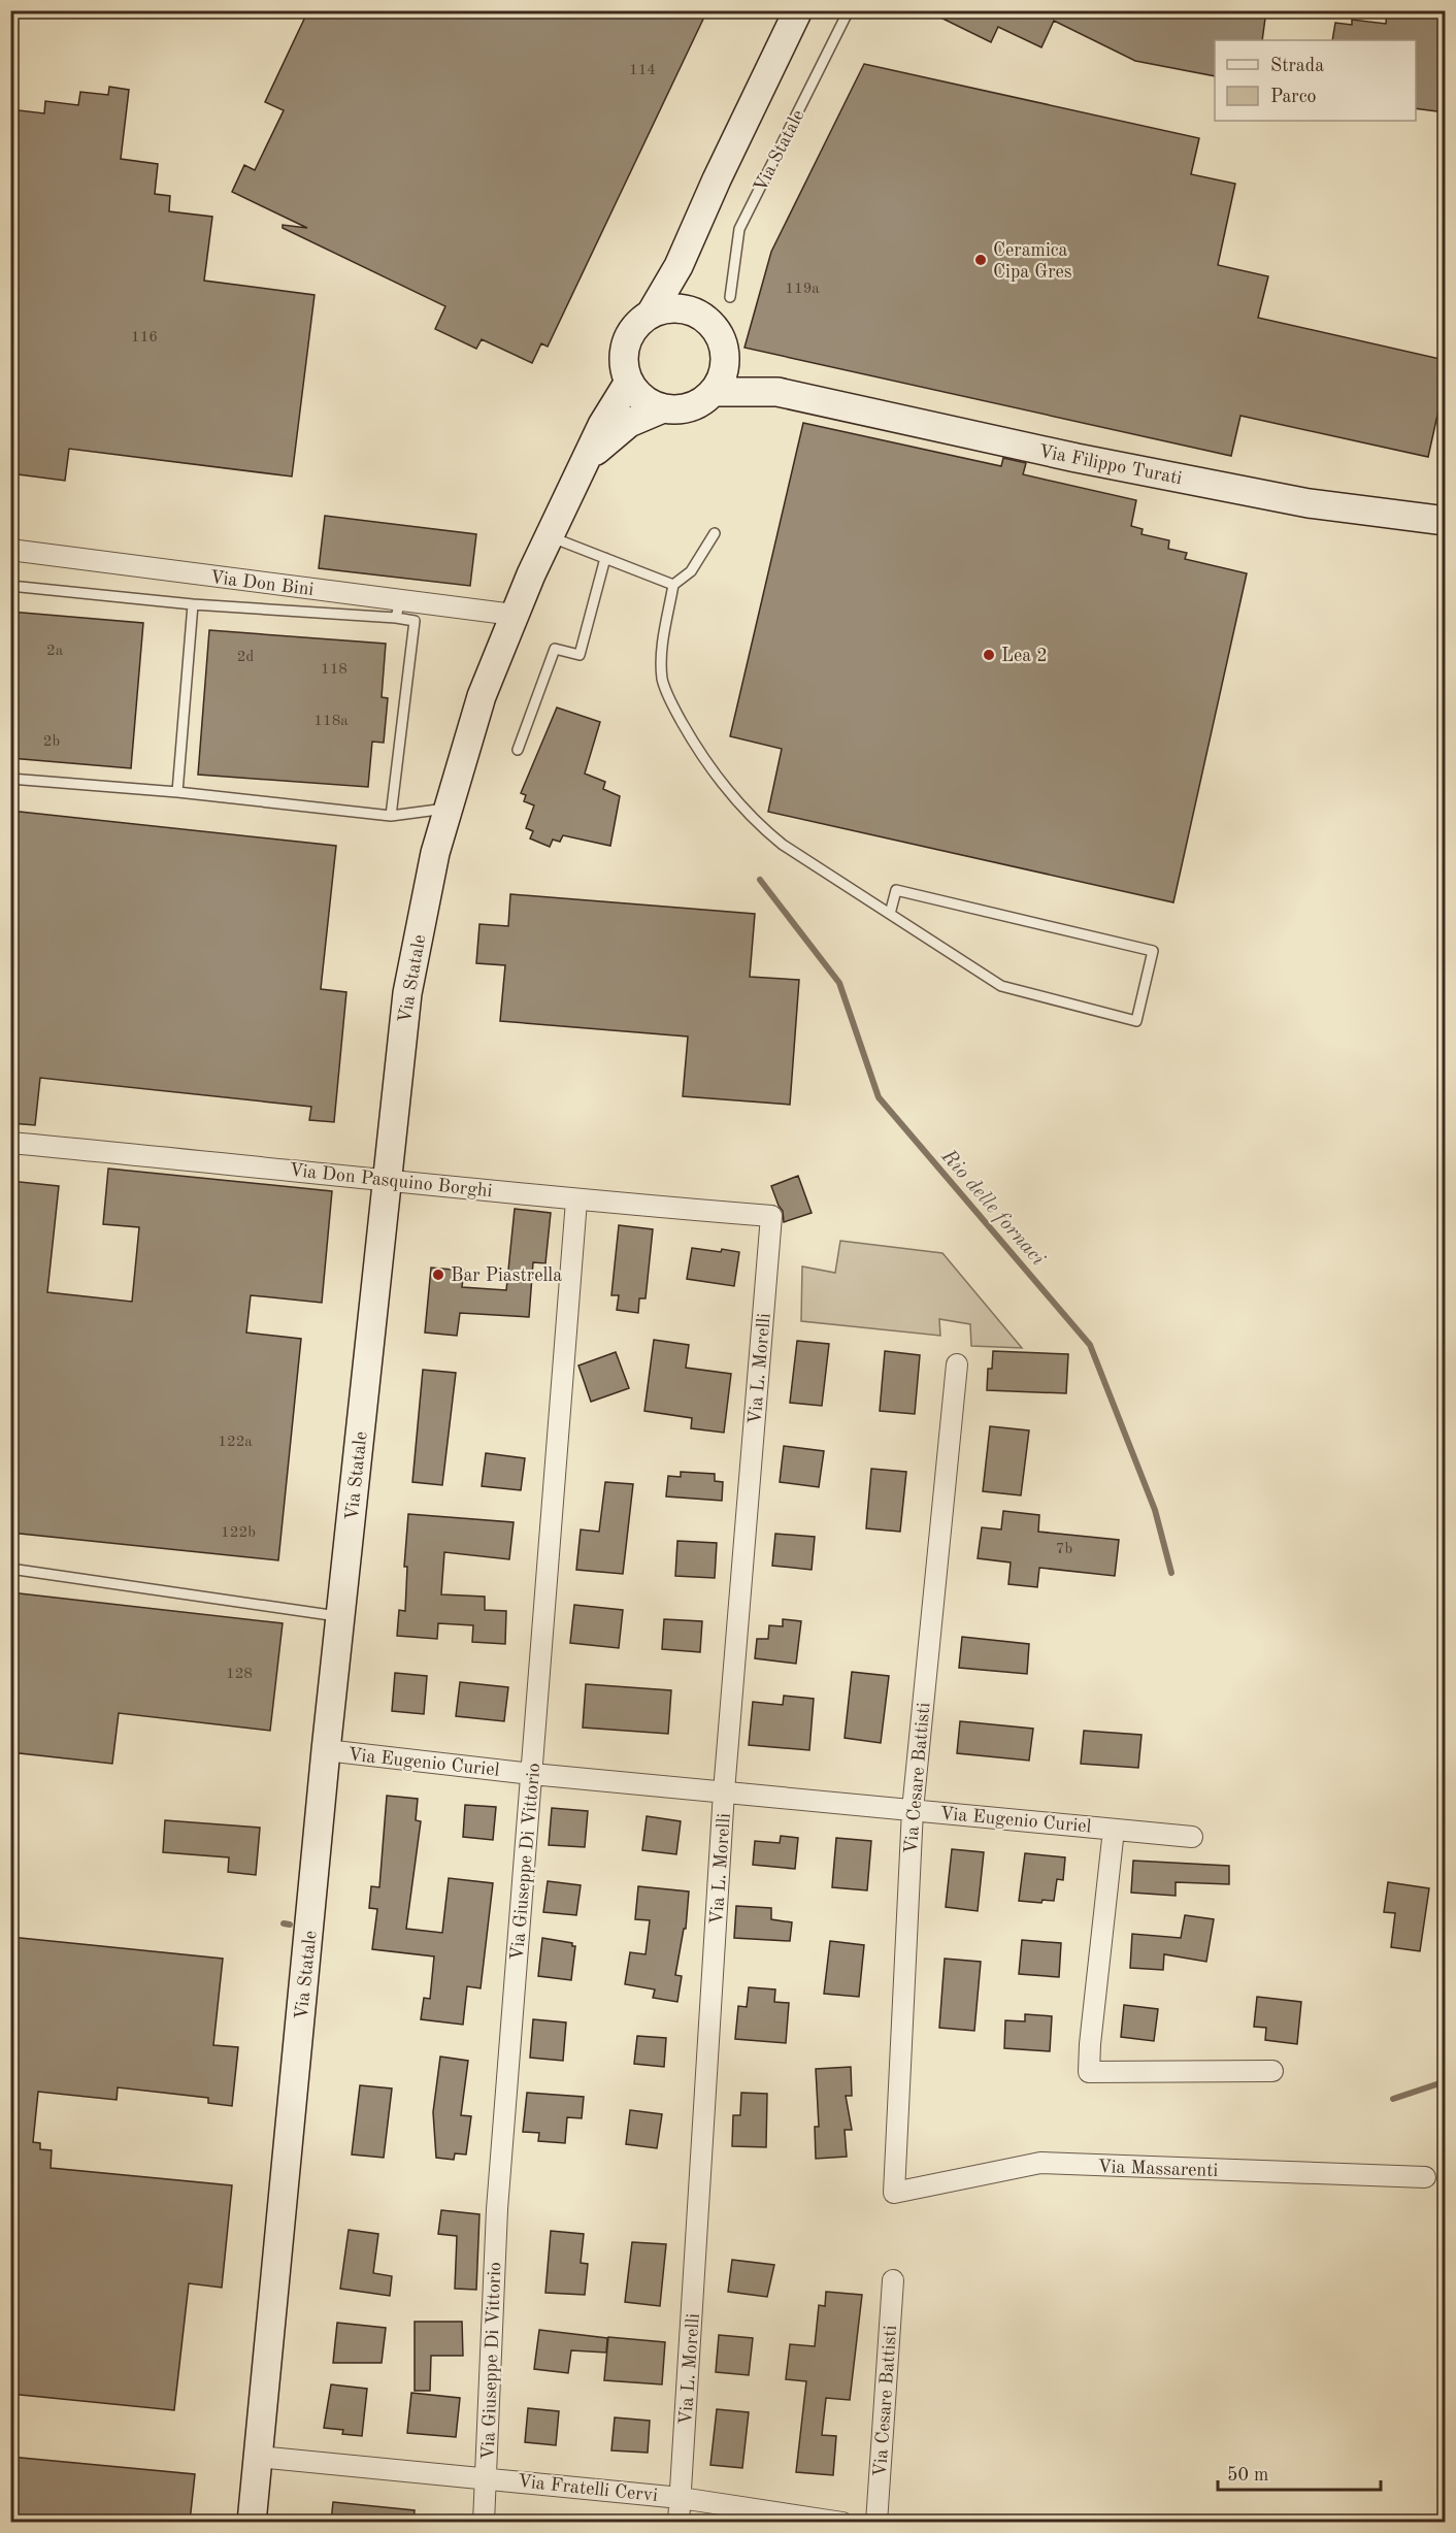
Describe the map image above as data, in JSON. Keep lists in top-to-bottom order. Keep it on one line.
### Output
{"streets":{"main road":["Via Statale","Via Filippo Turati"],"street":["Via Don Bini","Via Don Pasquino Borghi","Via L. Morelli","Via Eugenio Curiel","Via Cesare Battisti","Via Giuseppe Di Vittorio","Via Massarenti","Via Fratelli Cervi"]},"crossings":[["Via Statale","Via Filippo Turati"],["Via Statale","Via Don Bini"],["Via Statale","Via Don Pasquino Borghi"],["Via Statale","Via Eugenio Curiel"],["Via Statale","Via Fratelli Cervi"],["Via Don Pasquino Borghi","Via L. Morelli"],["Via Don Pasquino Borghi","Via Giuseppe Di Vittorio"],["Via L. Morelli","Via Eugenio Curiel"],["Via L. Morelli","Via Fratelli Cervi"],["Via Eugenio Curiel","Via Cesare Battisti"],["Via Eugenio Curiel","Via Giuseppe Di Vittorio"],["Via Cesare Battisti","Via Massarenti"],["Via Giuseppe Di Vittorio","Via Fratelli Cervi"]],"water":["Rio delle fornaci"],"places":["Ceramica Cipa Gres","Lea 2","Bar Piastrella"],"house_numbers":["114","119a","116","2a","2d","118","118a","2b","122a","122b","7b","128"],"legend":["Strada","Parco"],"scale_bar":"50 m"}
